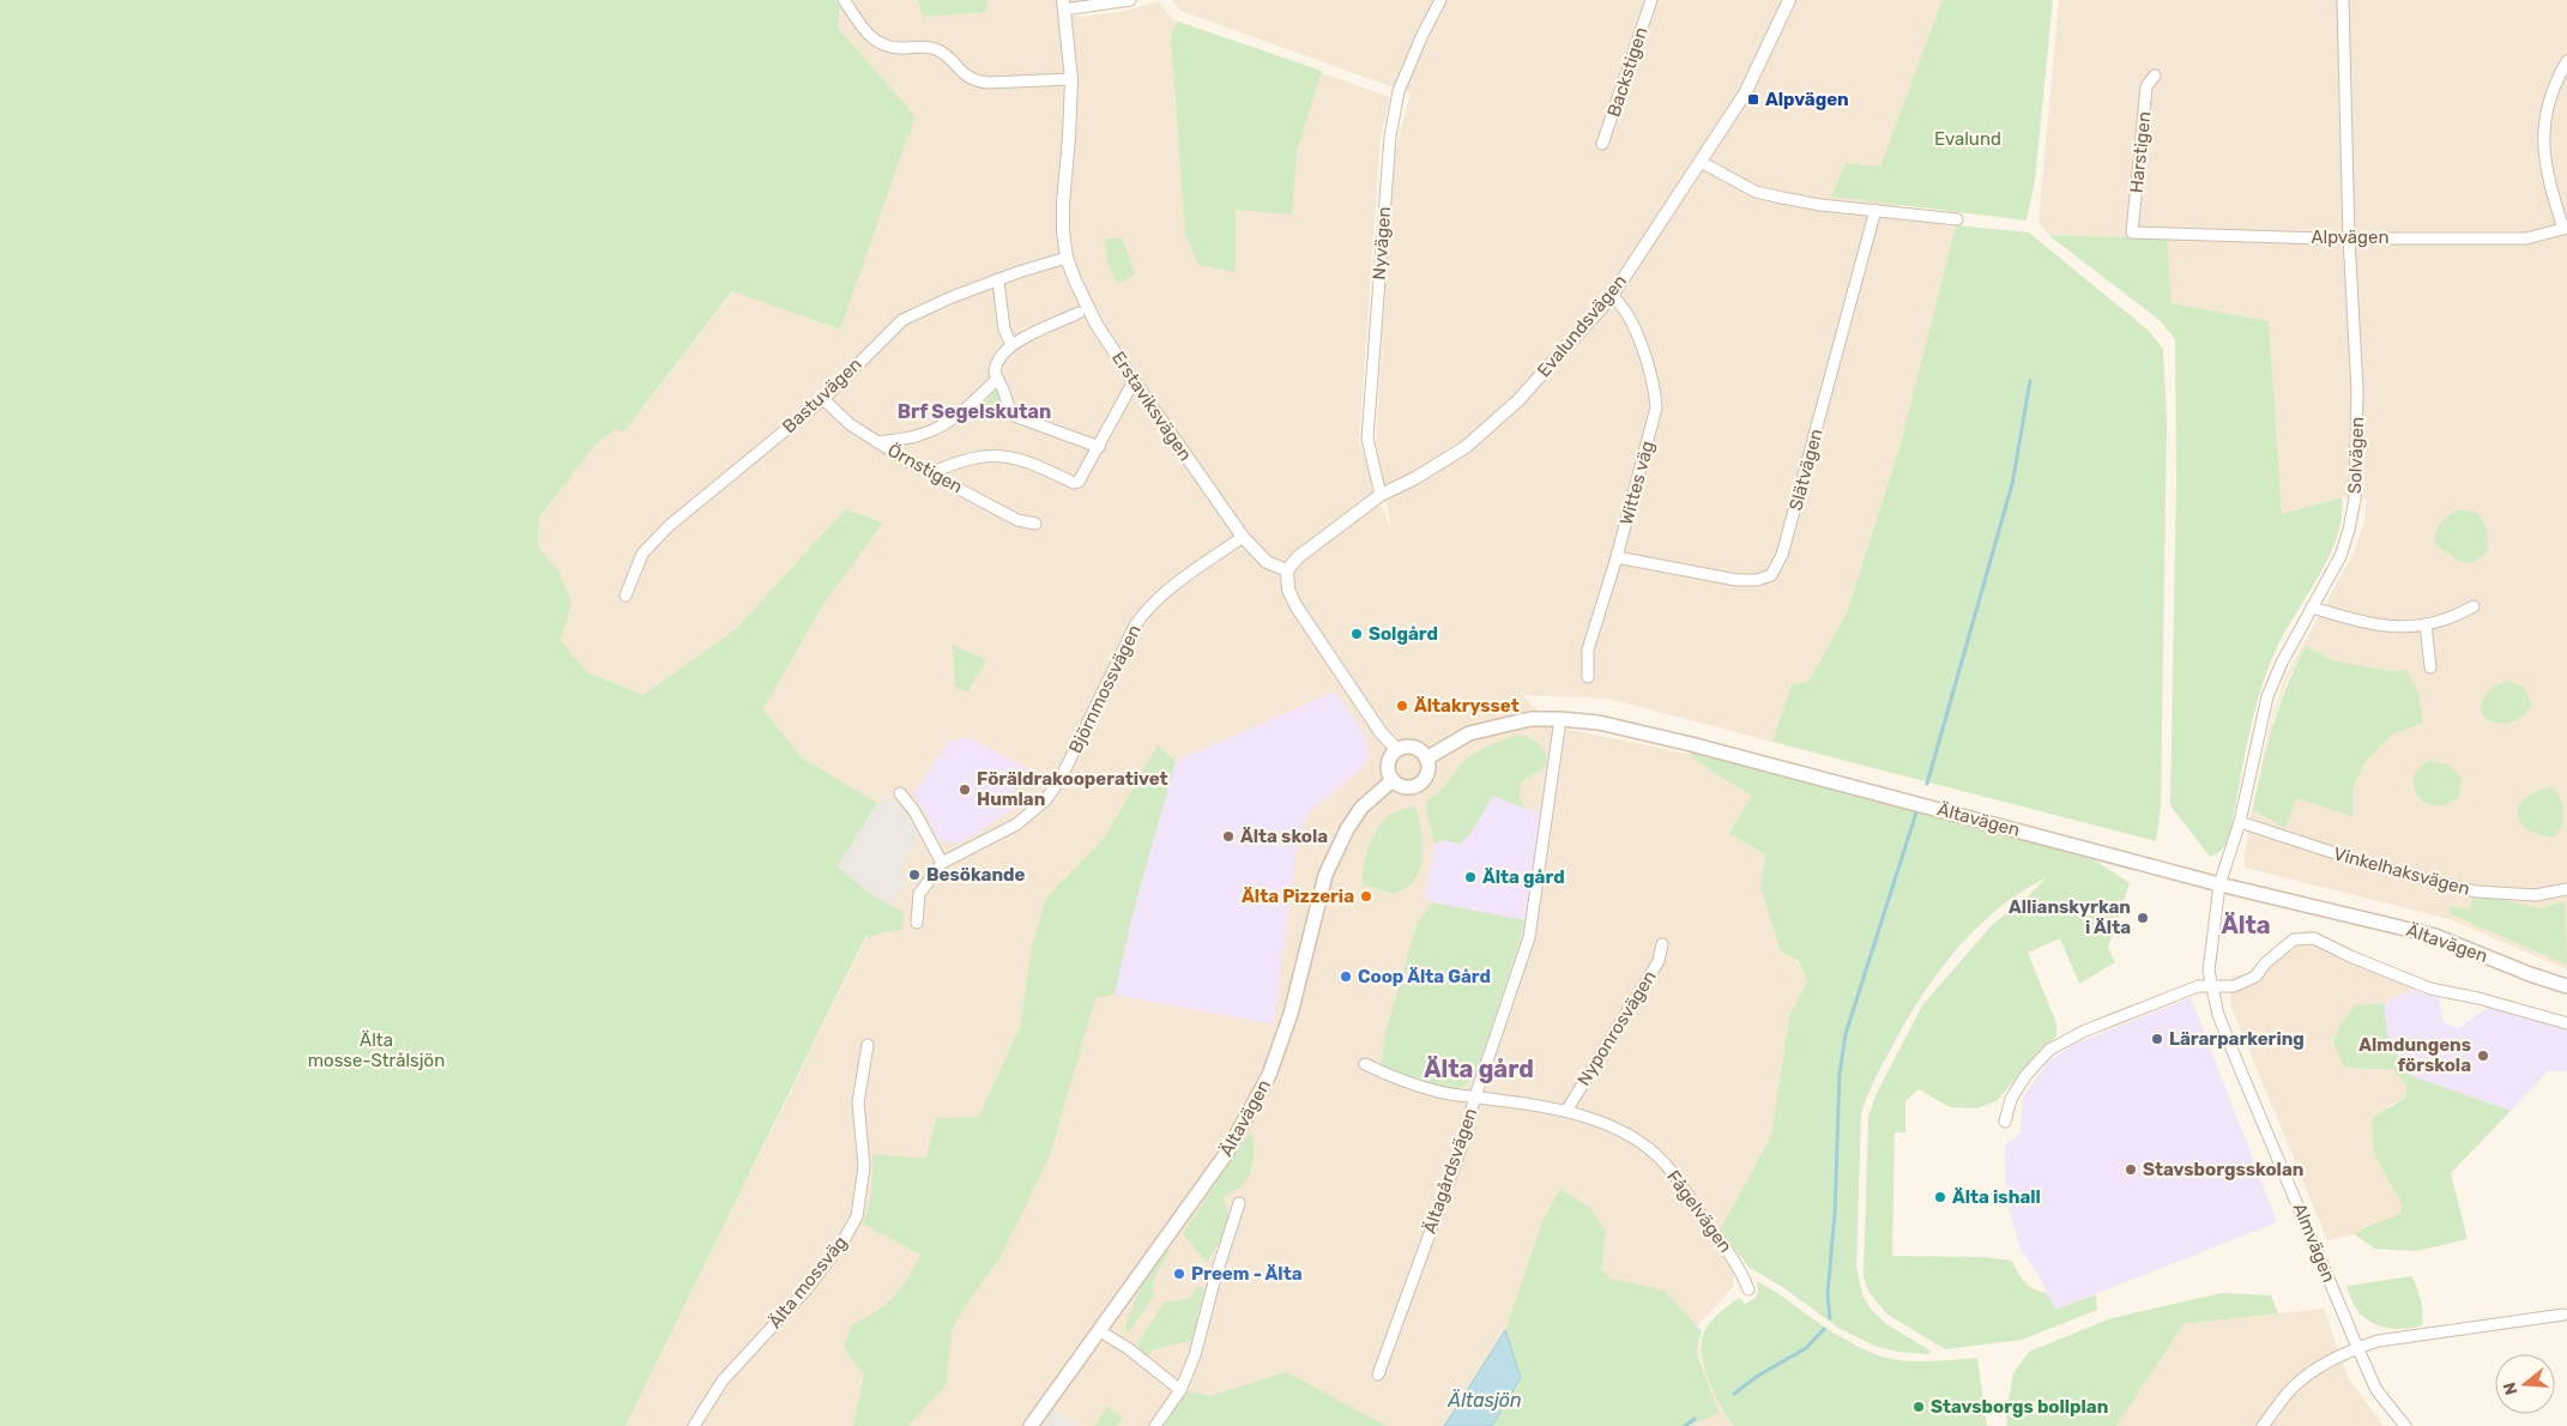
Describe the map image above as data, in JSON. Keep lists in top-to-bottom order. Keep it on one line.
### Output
{"streets":{"main road":["Ältavägen"],"street":["Backstigen","Harstigen","Alpvägen","Nyvägen","Evalundsvägen","Bastuvägen","Erstaviksvägen","Solvägen","Örnstigen","Slätvägen","Wittes väg","Björnmossvägen","Vinkelhaksvägen","Nyponrosvägen","Ältagårdsvägen","Fågelvägen","Almvägen","Älta mossväg"]},"crossings":[["Harstigen","Alpvägen"],["Alpvägen","Solvägen"],["Nyvägen","Evalundsvägen"],["Evalundsvägen","Erstaviksvägen"],["Evalundsvägen","Wittes väg"],["Bastuvägen","Erstaviksvägen"],["Bastuvägen","Örnstigen"],["Erstaviksvägen","Björnmossvägen"],["Solvägen","Ältavägen"],["Solvägen","Vinkelhaksvägen"],["Solvägen","Almvägen"],["Slätvägen","Wittes väg"],["Ältavägen","Ältagårdsvägen"],["Ältavägen","Almvägen"],["Nyponrosvägen","Fågelvägen"],["Ältagårdsvägen","Fågelvägen"]],"districts":["Brf Segelskutan","Älta","Älta gård"],"water":["Ältasjön"],"parks":["Evalund","Älta mosse-Strålsjön"],"places":{"transit":["Alpvägen"],"other":["Solgård","Ältakrysset","Föräldrakooperativet Humlan","Älta skola","Besökande","Älta gård","Älta Pizzeria","Allianskyrkan i Älta","Coop Älta Gård","Lärarparkering","Almdungens förskola","Stavsborgsskolan","Älta ishall","Preem - Älta","Stavsborgs bollplan"]},"north":"left"}
